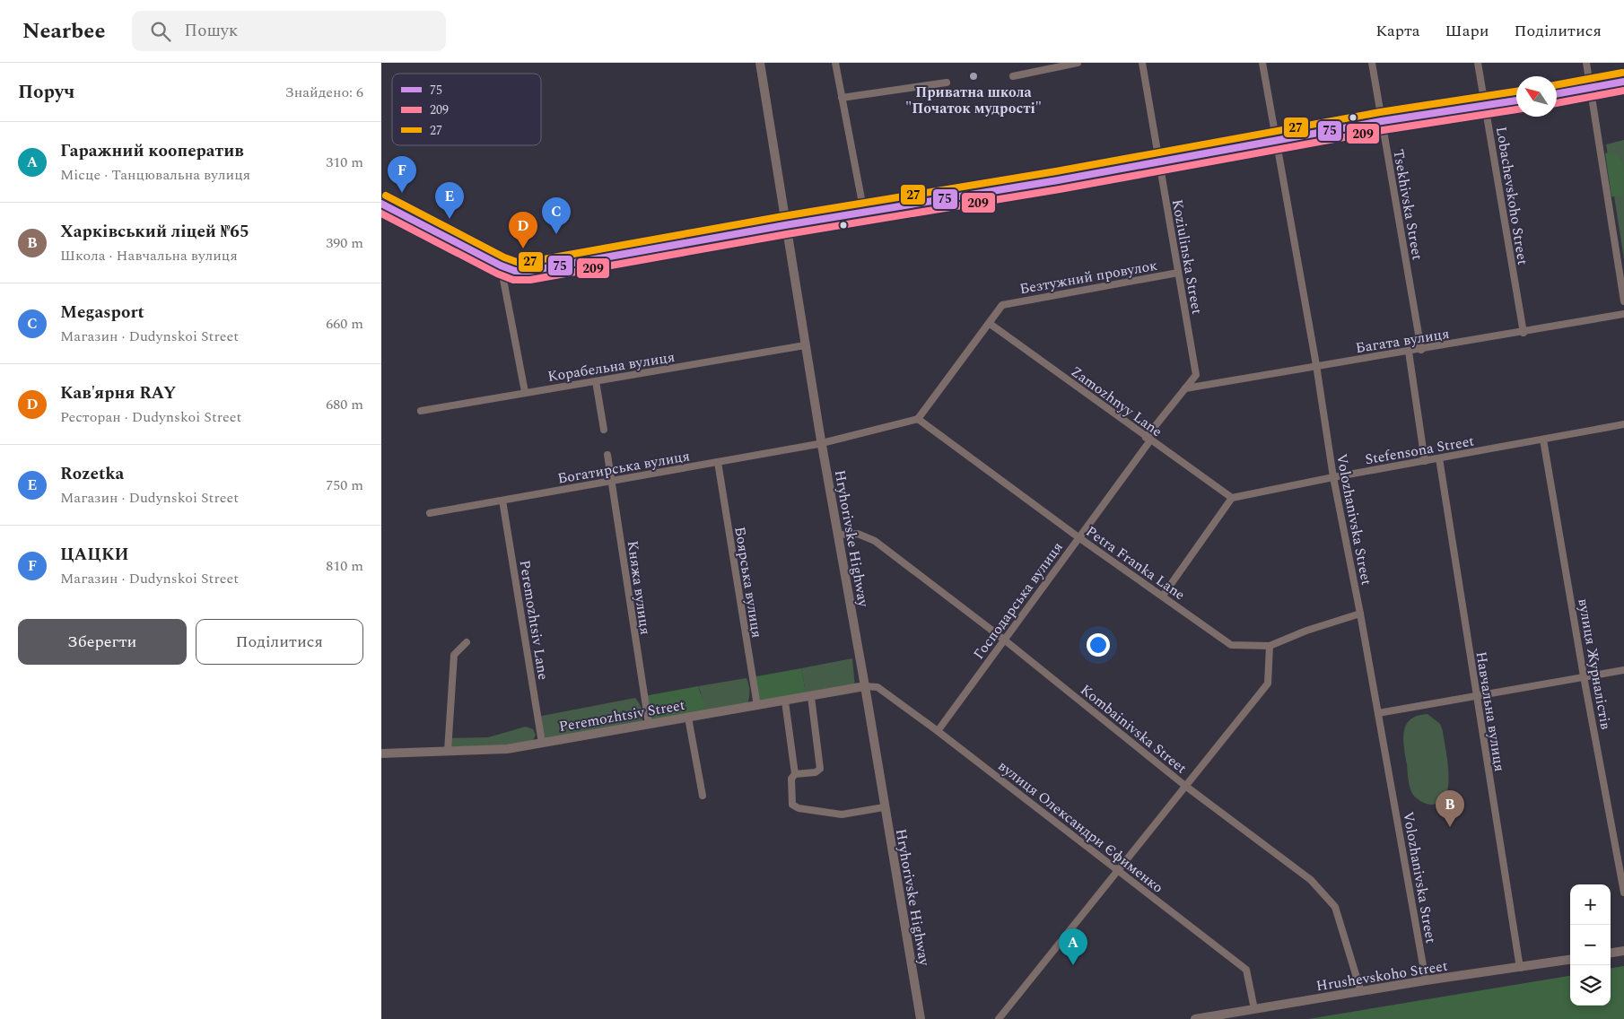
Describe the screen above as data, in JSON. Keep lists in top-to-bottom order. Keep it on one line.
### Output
{"streets":{"street":["Lobachevskoho Street","Tsekhivska Street","Koziulinska Street","Безтужний провулок","Багата вулиця","Корабельна вулиця","Zamozhnyy Lane","Stefensona Street","Богатирська вулиця","Volozhanivska Street","Hryhorivske Highway","Petra Franka Lane","Боярська вулиця","Княжа вулиця","Господарська вулиця","Peremozhtsiv Lane","вулиця Журналістів","Навчальна вулиця","Peremozhtsiv Street","Kombainivska Street","вулиця Олександри Єфименко","Hrushevskoho Street"]},"crossings":[["Lobachevskoho Street","Багата вулиця"],["Tsekhivska Street","Багата вулиця"],["Koziulinska Street","Безтужний провулок"],["Koziulinska Street","Багата вулиця"],["Koziulinska Street","Zamozhnyy Lane"],["Koziulinska Street","Господарська вулиця"],["Безтужний провулок","Zamozhnyy Lane"],["Багата вулиця","Volozhanivska Street"],["Корабельна вулиця","Hryhorivske Highway"],["Zamozhnyy Lane","Stefensona Street"],["Zamozhnyy Lane","Господарська вулиця"],["Stefensona Street","Volozhanivska Street"],["Stefensona Street","вулиця Журналістів"],["Stefensona Street","Навчальна вулиця"],["Богатирська вулиця","Hryhorivske Highway"],["Богатирська вулиця","Petra Franka Lane"],["Богатирська вулиця","Боярська вулиця"],["Богатирська вулиця","Княжа вулиця"],["Богатирська вулиця","Peremozhtsiv Lane"],["Volozhanivska Street","Petra Franka Lane"],["Volozhanivska Street","Hrushevskoho Street"],["Hryhorivske Highway","Peremozhtsiv Street"],["Hryhorivske Highway","Kombainivska Street"],["Hryhorivske Highway","вулиця Олександри Єфименко"],["Petra Franka Lane","Господарська вулиця"],["Боярська вулиця","Peremozhtsiv Street"],["Княжа вулиця","Peremozhtsiv Street"],["Господарська вулиця","Kombainivska Street"],["Господарська вулиця","вулиця Олександри Єфименко"],["Peremozhtsiv Lane","Peremozhtsiv Street"],["Навчальна вулиця","Hrushevskoho Street"],["Peremozhtsiv Street","вулиця Олександри Єфименко"],["Kombainivska Street","Hrushevskoho Street"],["вулиця Олександри Єфименко","Hrushevskoho Street"]],"places":["Приватна школа \"Початок мудрості\""],"lines":["transit line 27","transit line 75","transit line 209"],"legend":["75","209","27"],"north":"top left","page":{"header":"Nearbee","search":"Пошук","nav":["Карта","Шари","Поділитися"],"heading":["Поруч","Знайдено: 6"],"list":[{"mark":"A","name":"Гаражний кооператив","note":"Місце · Танцювальна вулиця","value":"310 m"},{"mark":"B","name":"Харківський ліцей №65","note":"Школа · Навчальна вулиця","value":"390 m"},{"mark":"C","name":"Megasport","note":"Магазин · Dudynskoi Street","value":"660 m"},{"mark":"D","name":"Кав'ярня RAY","note":"Ресторан · Dudynskoi Street","value":"680 m"},{"mark":"E","name":"Rozetka","note":"Магазин · Dudynskoi Street","value":"750 m"},{"mark":"F","name":"ЦАЦКИ","note":"Магазин · Dudynskoi Street","value":"810 m"}],"pins":["F","E","C","D","B","A"],"buttons":["Зберегти","Поділитися"],"map_buttons":["+","−"]}}
